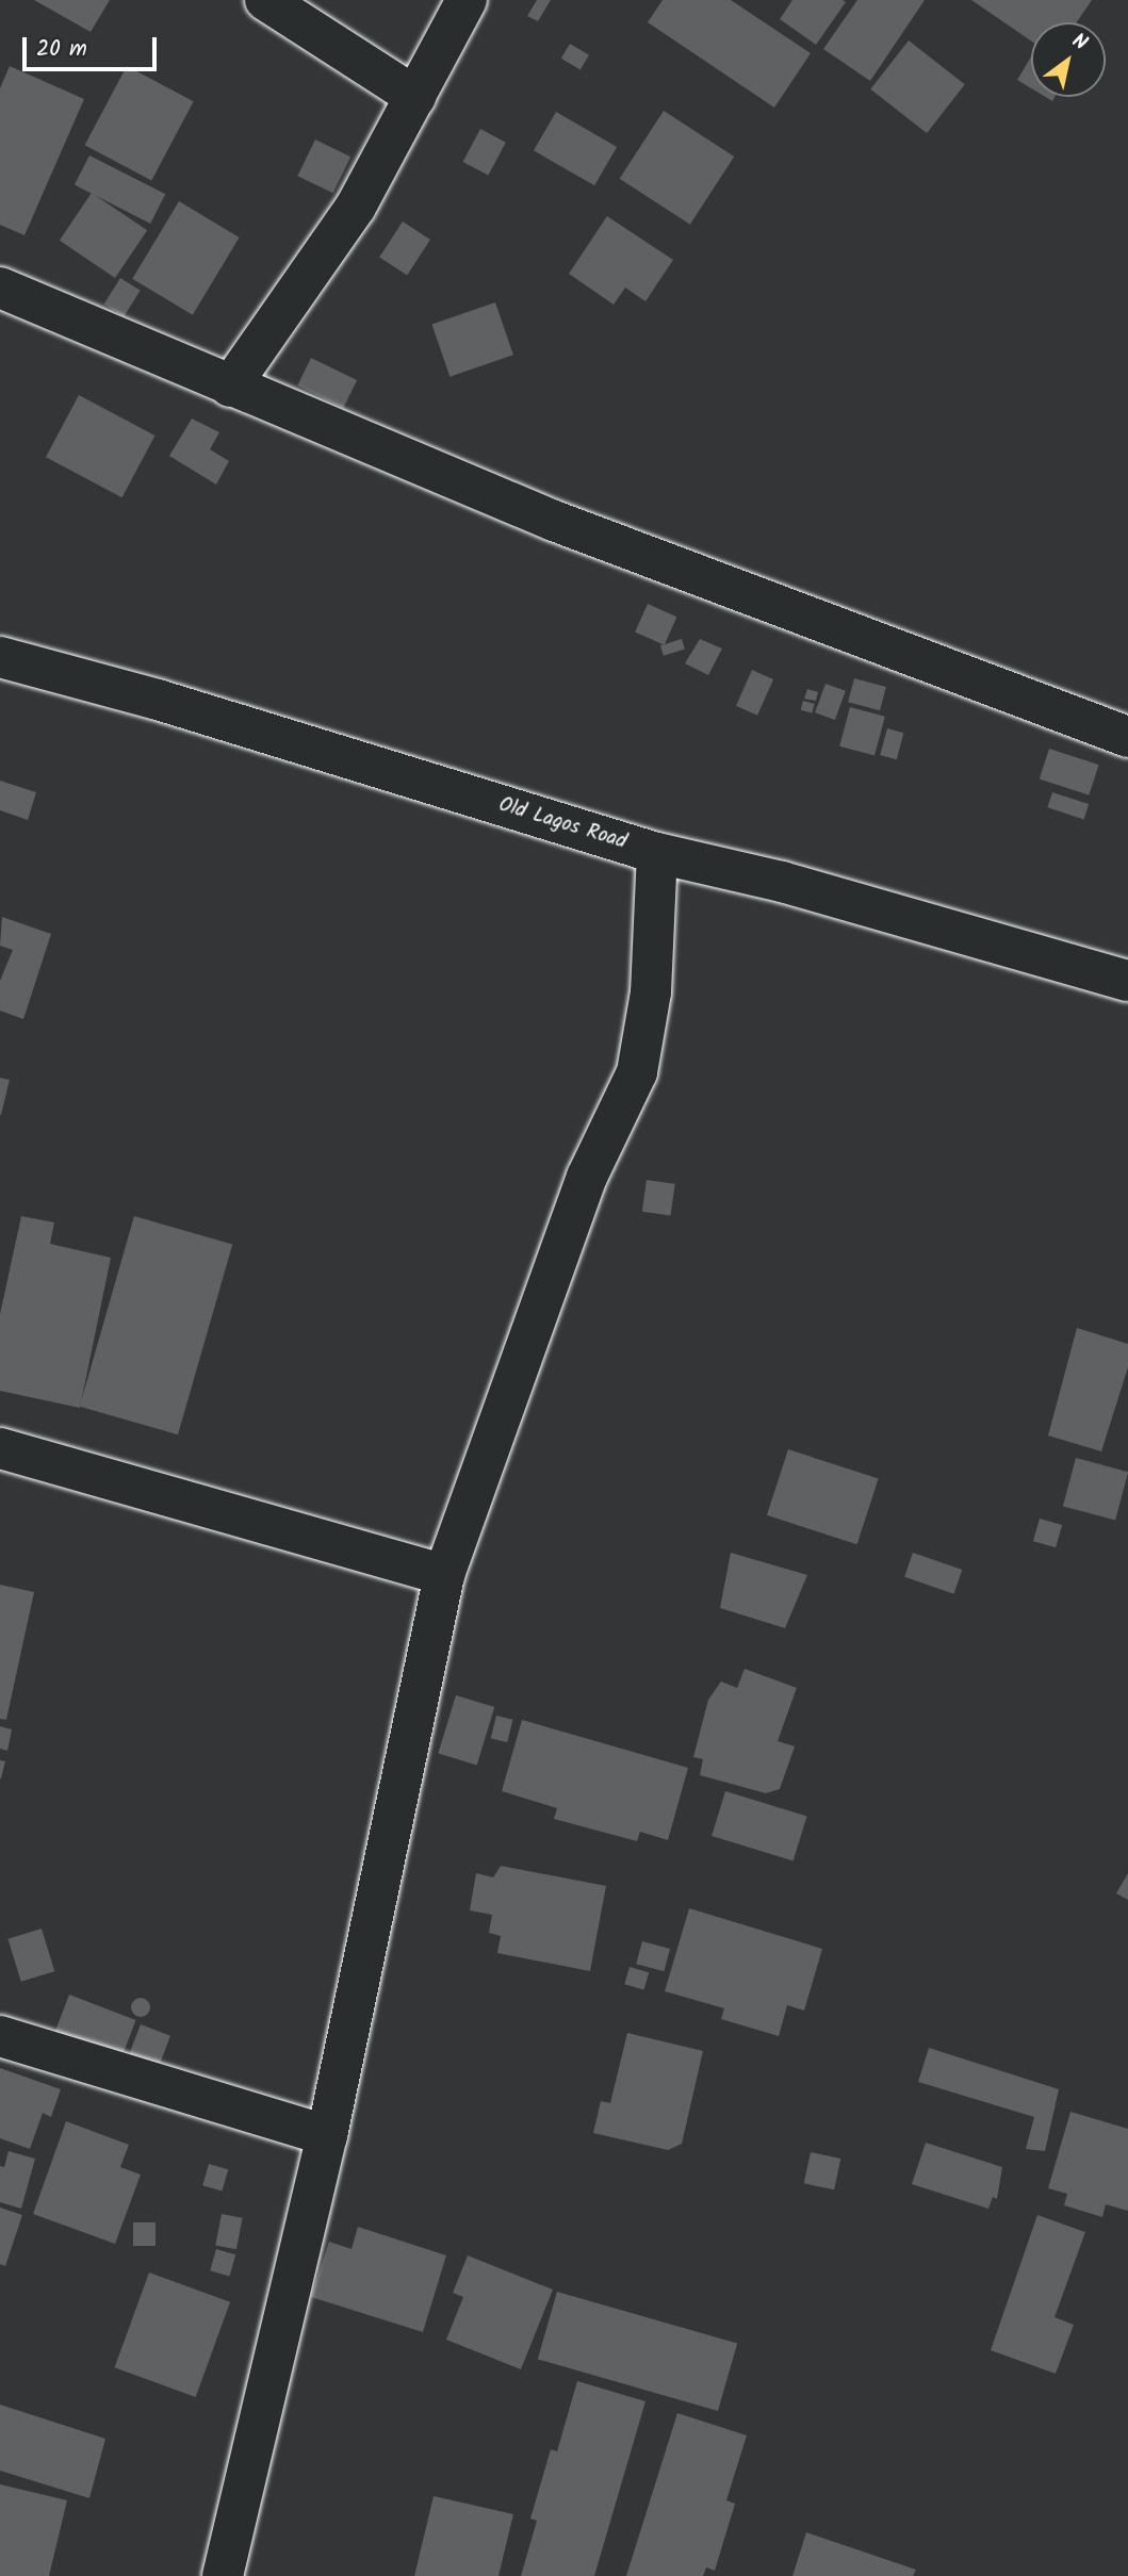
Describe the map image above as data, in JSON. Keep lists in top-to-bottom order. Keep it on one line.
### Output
{"streets":{"street":["Old Lagos Road"]},"scale_bar":"20 m","north":"top right"}
